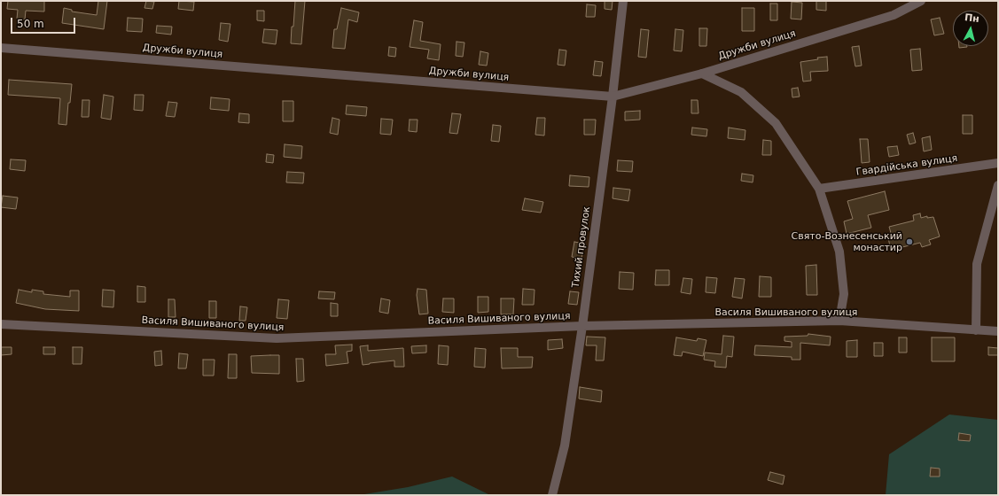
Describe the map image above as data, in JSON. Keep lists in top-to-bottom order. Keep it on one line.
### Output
{"streets":{"street":["Дружби вулиця","Гвардійська вулиця","Тихий провулок","Василя Вишиваного вулиця"]},"crossings":[["Дружби вулиця","Тихий провулок"],["Тихий провулок","Василя Вишиваного вулиця"]],"places":["Cвято-Вознесенський монастир"],"scale_bar":"50 m","north":"top"}
